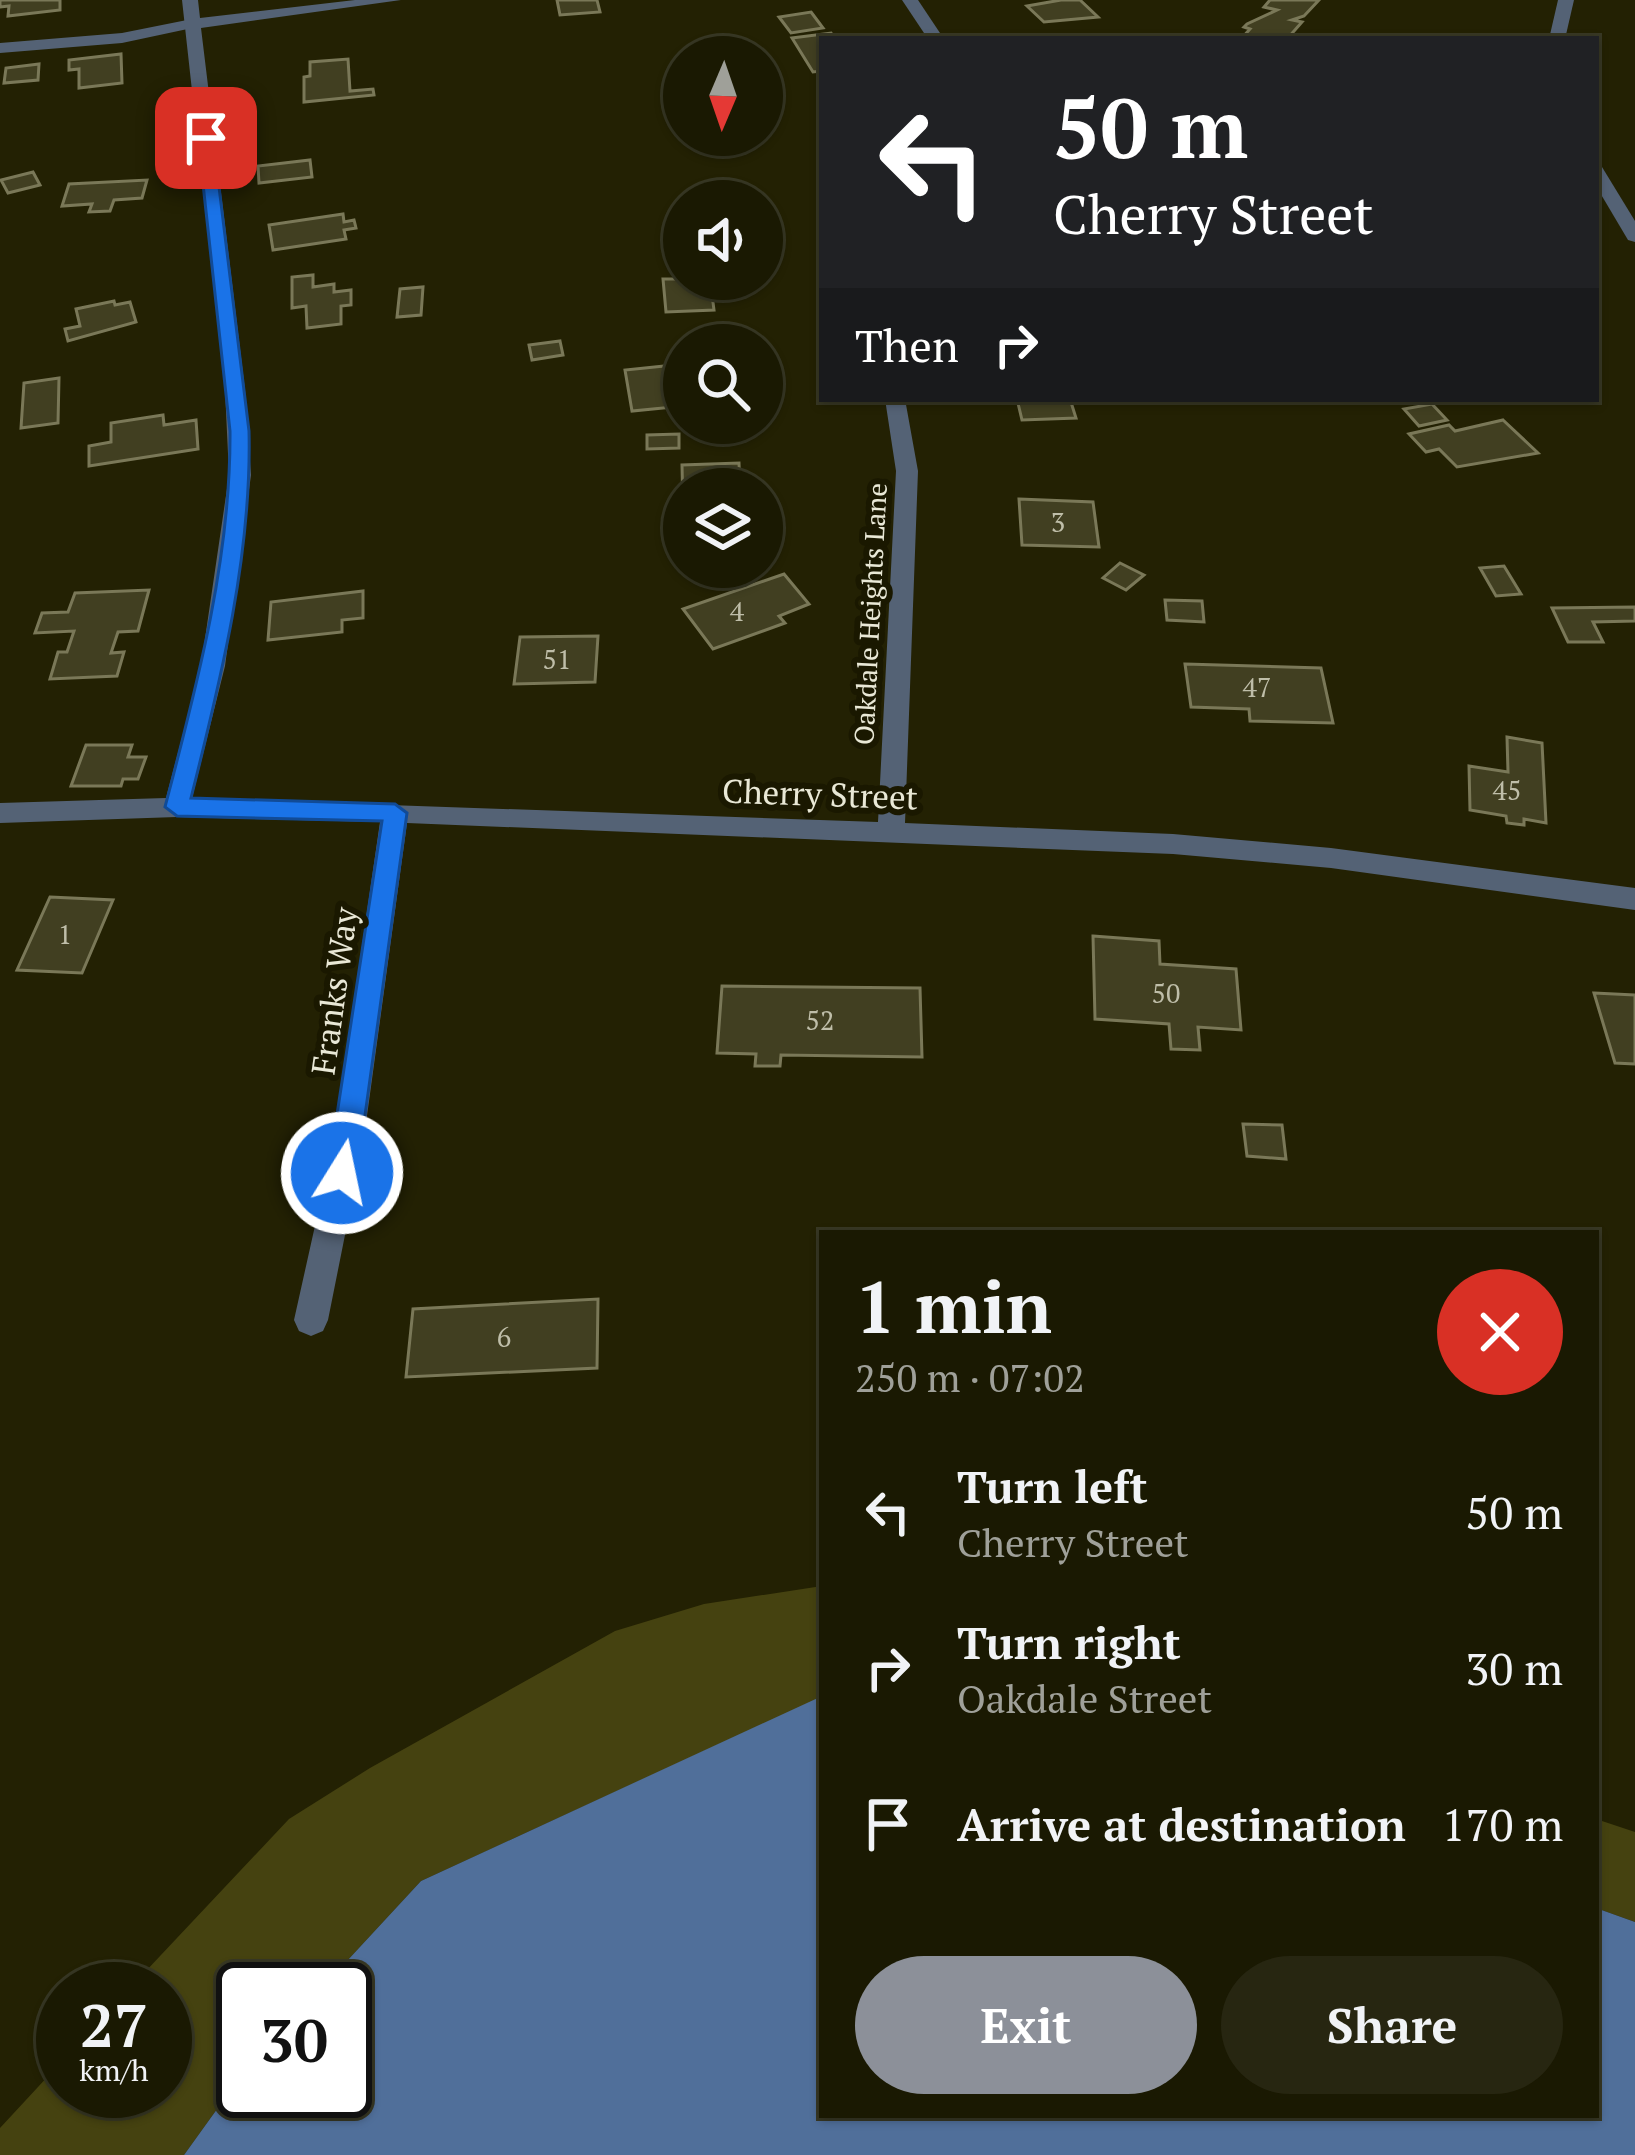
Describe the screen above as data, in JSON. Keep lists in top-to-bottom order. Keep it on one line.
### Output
{"streets":{"street":["Oakdale Heights Lane","Cherry Street","Franks Way"]},"crossings":[["Oakdale Heights Lane","Cherry Street"],["Cherry Street","Franks Way"]],"house_numbers":["3","4","51","47","45","1","50","52","6"],"north":"bottom","page":{"turn":["50 m","Cherry Street"],"then":"Then","heading":["1 min","250 m · 07:02"],"list":[{"name":"Turn left","note":"Cherry Street","value":"50 m"},{"name":"Turn right","note":"Oakdale Street","value":"30 m"},{"name":"Arrive at destination","value":"170 m"}],"buttons":["Exit","Share"],"speed":"27 km/h","limit":"30"}}
